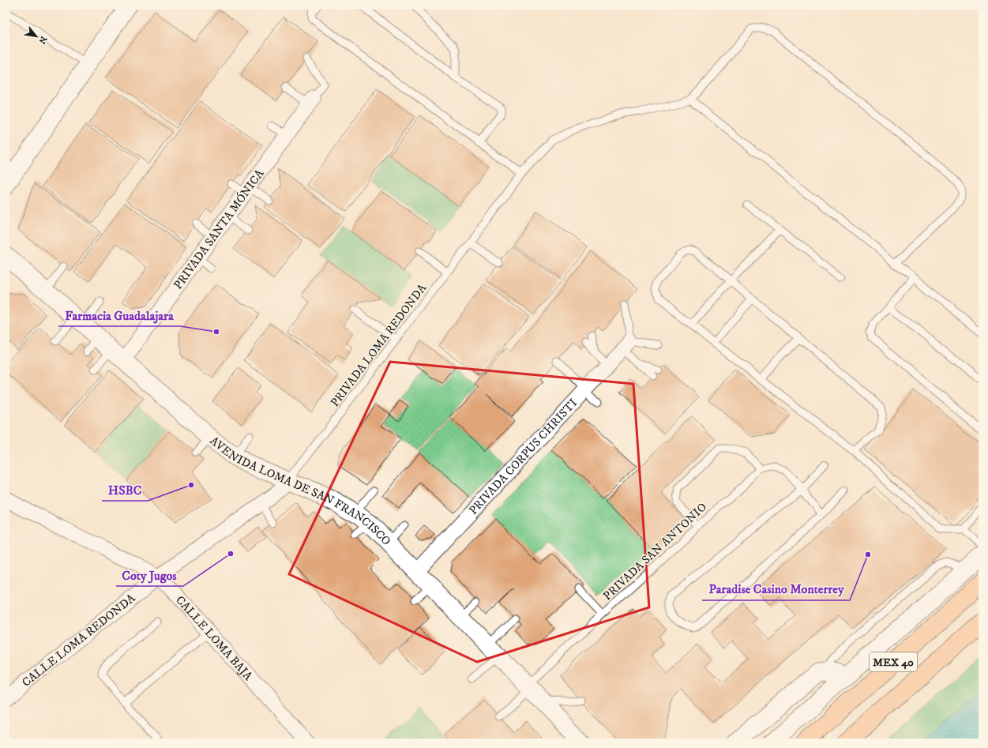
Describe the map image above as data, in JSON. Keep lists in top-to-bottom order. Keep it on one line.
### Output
{"streets":{"highway":["MEX 40"],"street":["PRIVADA SANTA MÓNICA","PRIVADA CORPUS CHRISTI","AVENIDA LOMA DE SAN FRANCISCO","CALLE LOMA BAJA","CALLE LOMA REDONDA"],"lane":["PRIVADA LOMA REDONDA","PRIVADA SAN ANTONIO"]},"crossings":[["PRIVADA SANTA MÓNICA","AVENIDA LOMA DE SAN FRANCISCO"],["PRIVADA LOMA REDONDA","AVENIDA LOMA DE SAN FRANCISCO"],["PRIVADA LOMA REDONDA","CALLE LOMA REDONDA"],["PRIVADA CORPUS CHRISTI","AVENIDA LOMA DE SAN FRANCISCO"],["AVENIDA LOMA DE SAN FRANCISCO","PRIVADA SAN ANTONIO"],["AVENIDA LOMA DE SAN FRANCISCO","CALLE LOMA REDONDA"],["CALLE LOMA BAJA","CALLE LOMA REDONDA"]],"places":["Farmacia Guadalajara","HSBC","Coty Jugos","Paradise Casino Monterrey"],"north":"bottom right"}
